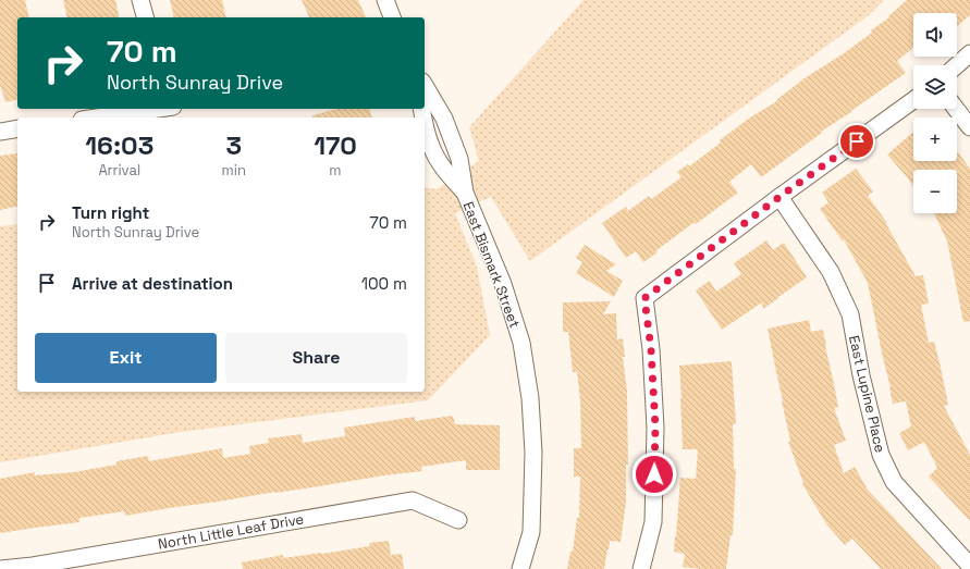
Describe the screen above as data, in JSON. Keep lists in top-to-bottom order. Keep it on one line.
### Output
{"streets":{"street":["East Bismark Street","East Lupine Place","North Little Leaf Drive"]},"page":{"map_buttons":["+","−"],"turn":["70 m","North Sunray Drive"],"eta":["16:03","Arrival","3","min","170","m"],"list":[{"name":"Turn right","note":"North Sunray Drive","value":"70 m"},{"name":"Arrive at destination","value":"100 m"}],"buttons":["Exit","Share"]}}
